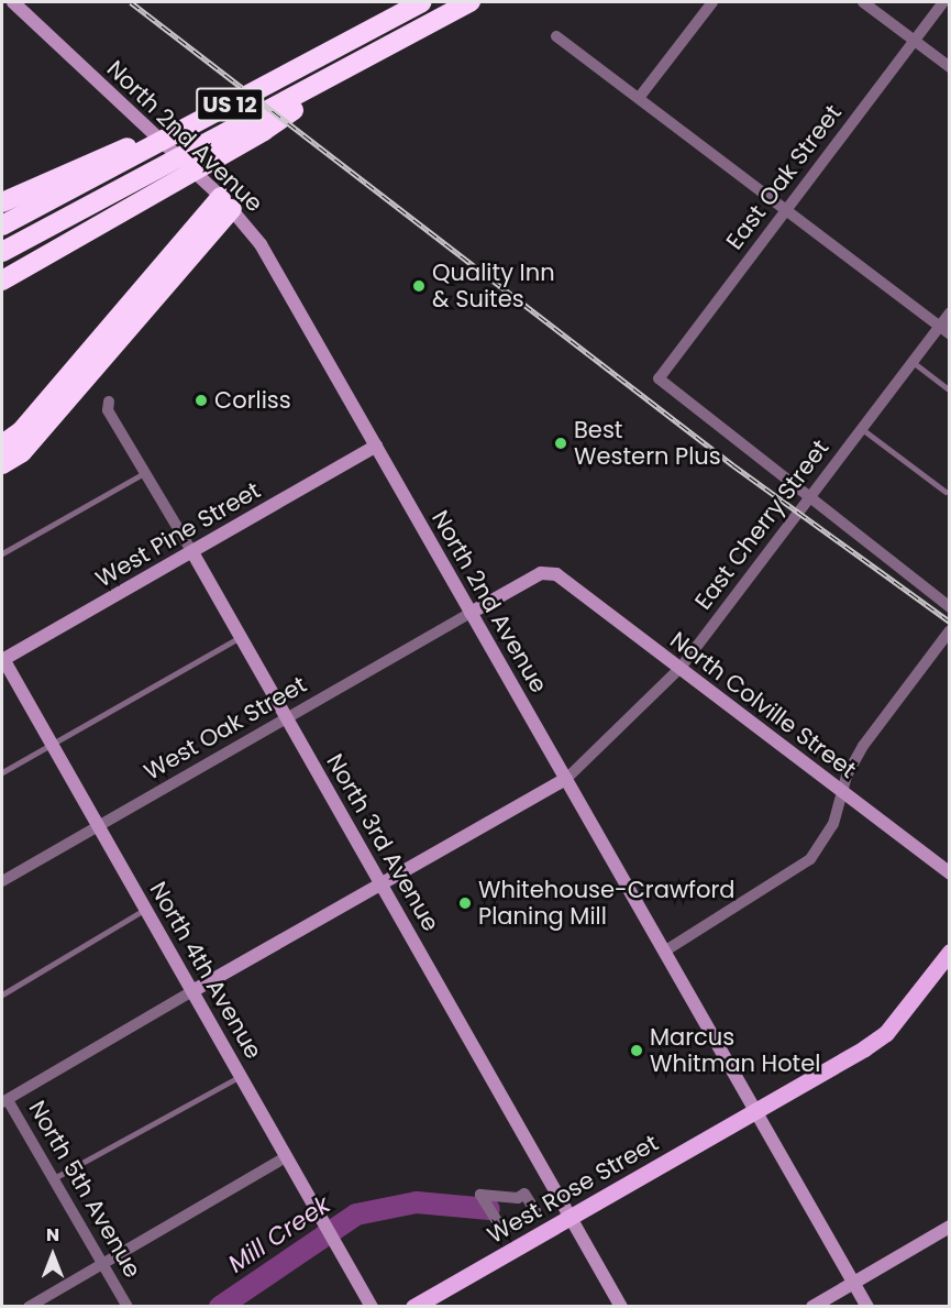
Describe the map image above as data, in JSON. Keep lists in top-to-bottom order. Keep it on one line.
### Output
{"streets":{"highway":["US 12"],"main road":["West Rose Street"],"street":["North 2nd Avenue","East Oak Street","East Cherry Street","West Pine Street","North Colville Street","West Oak Street","North 3rd Avenue","North 4th Avenue","North 5th Avenue"]},"crossings":[["North 2nd Avenue","East Cherry Street"],["North 2nd Avenue","West Pine Street"],["North 2nd Avenue","North Colville Street"],["North 2nd Avenue","West Oak Street"],["North 2nd Avenue","West Rose Street"],["East Oak Street","East Cherry Street"],["East Cherry Street","North Colville Street"],["West Pine Street","North 3rd Avenue"],["West Pine Street","North 4th Avenue"],["North Colville Street","West Oak Street"],["West Oak Street","North 3rd Avenue"],["West Oak Street","North 4th Avenue"],["North 3rd Avenue","West Rose Street"]],"water":["Mill Creek"],"places":["Quality Inn & Suites","Corliss","Best Western Plus","Whitehouse-Crawford Planing Mill","Marcus Whitman Hotel"],"north":"top"}
